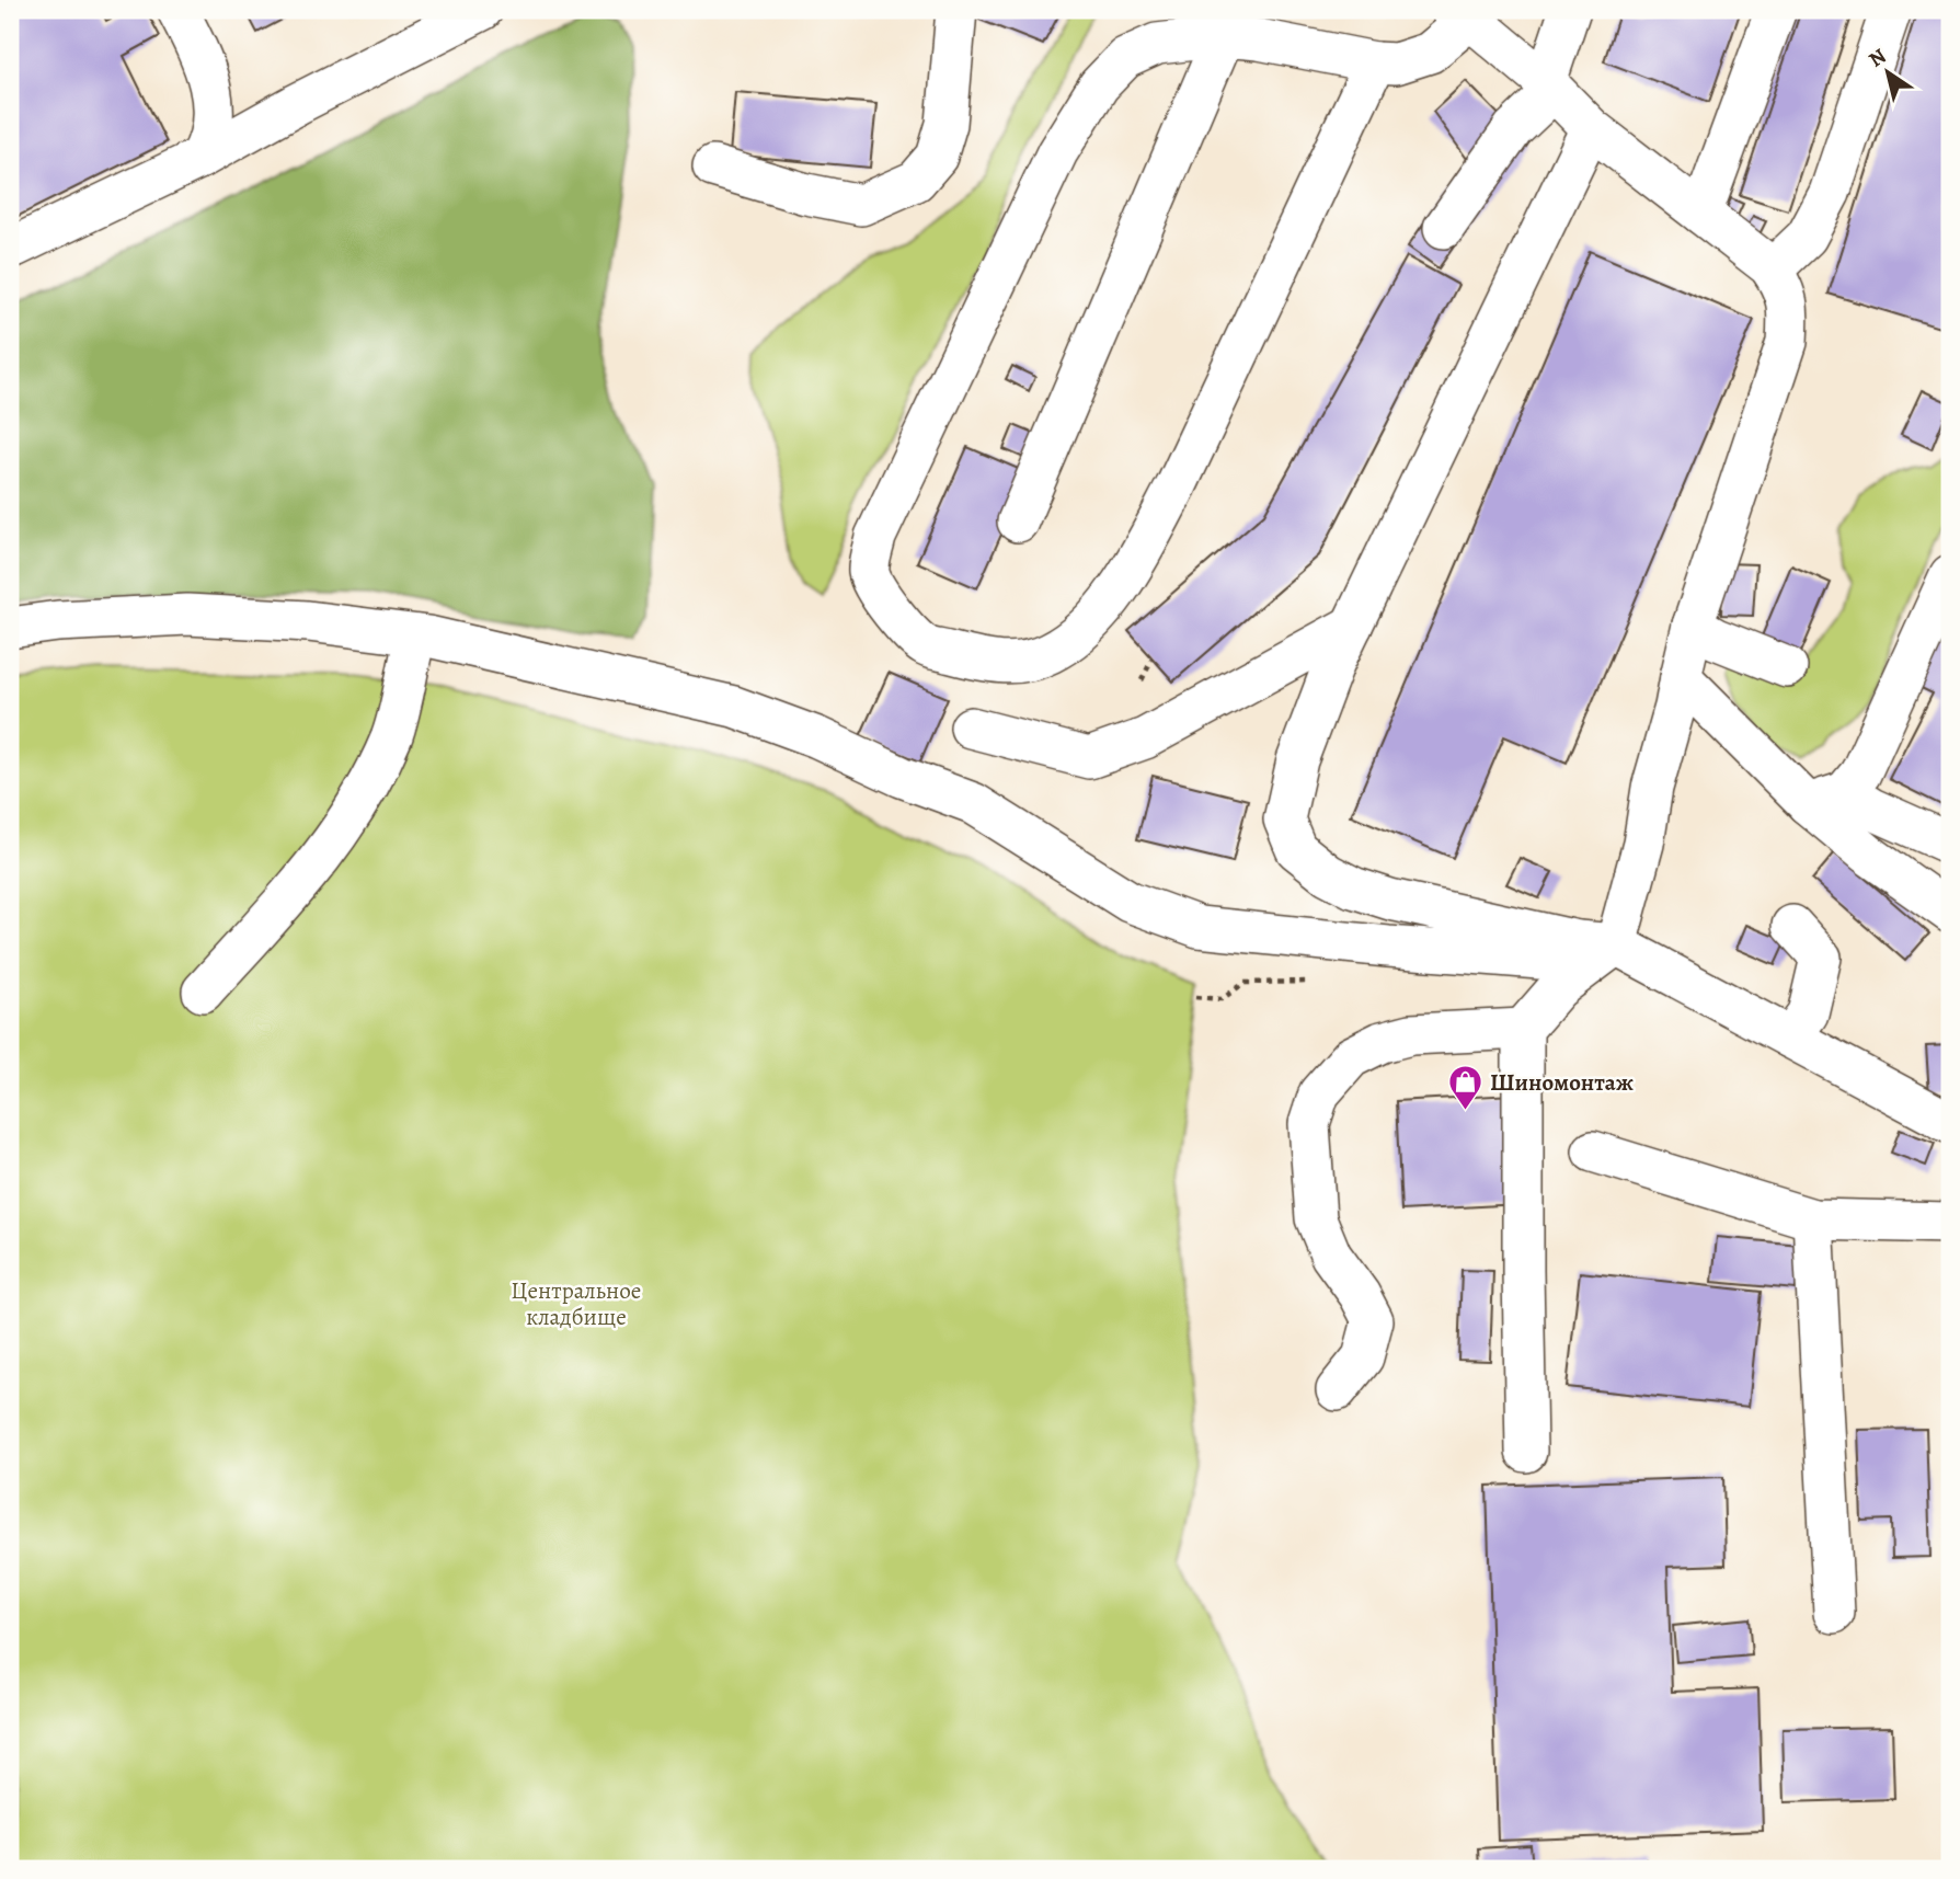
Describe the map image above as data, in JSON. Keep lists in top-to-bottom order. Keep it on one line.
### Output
{"parks":["Центральное кладбище"],"places":{"shop":["Шиномонтаж"]},"north":"top left"}
